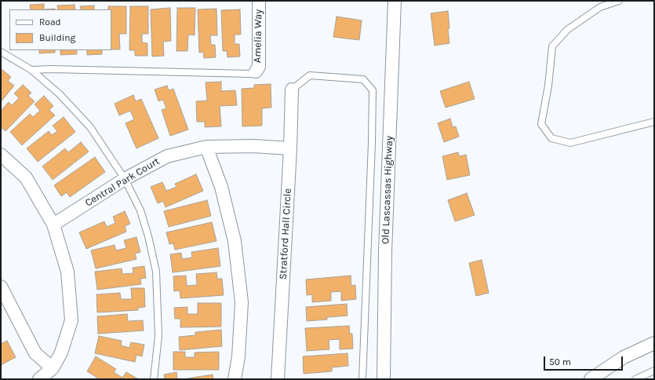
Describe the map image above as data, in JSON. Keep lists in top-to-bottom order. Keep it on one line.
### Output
{"streets":{"street":["Amelia Way","Central Park Court","Old Lascassas Highway","Stratford Hall Circle"]},"crossings":[["Central Park Court","Stratford Hall Circle"]],"legend":["Road","Building"],"scale_bar":"50 m"}
